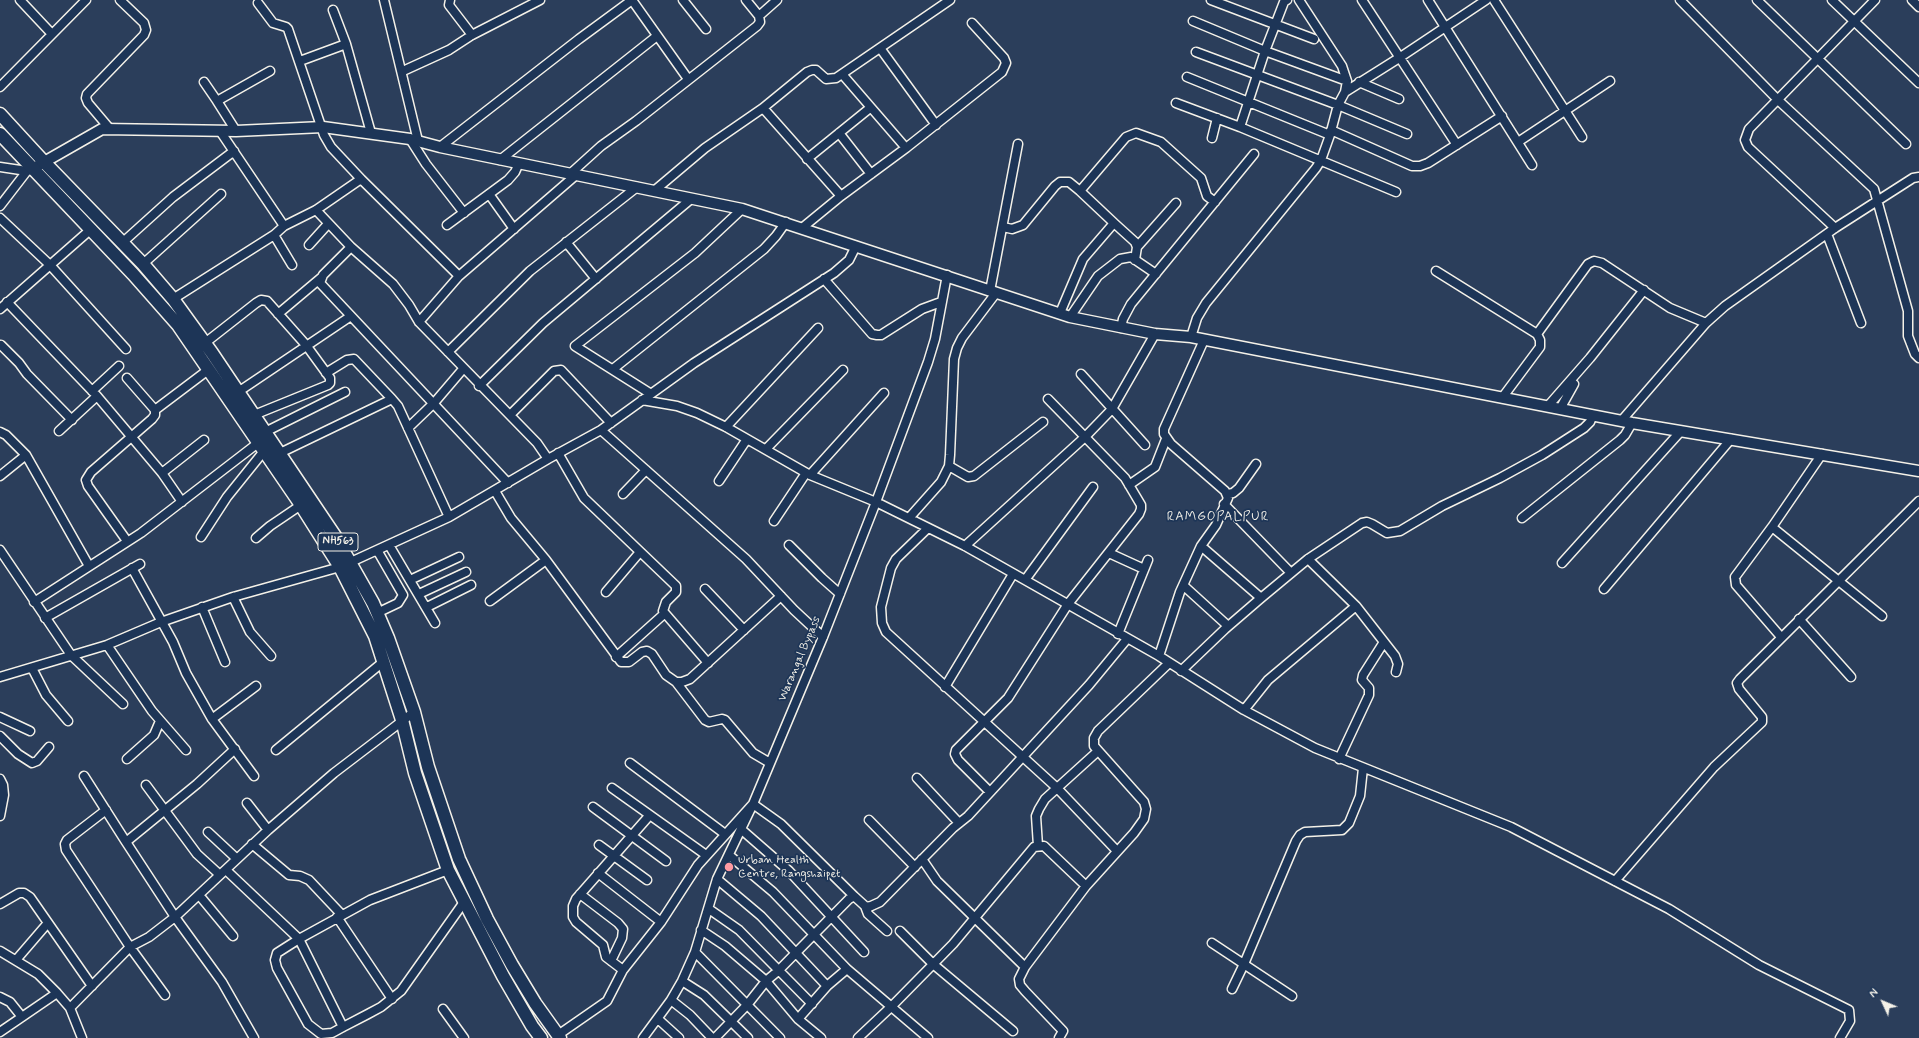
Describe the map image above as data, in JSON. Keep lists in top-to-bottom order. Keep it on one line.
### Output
{"streets":{"highway":["NH563"],"street":["Warangal Bypass"]},"districts":["RAMGOPALPUR"],"places":["Urban Health Centre, Rangshaipet"],"north":"top left"}
